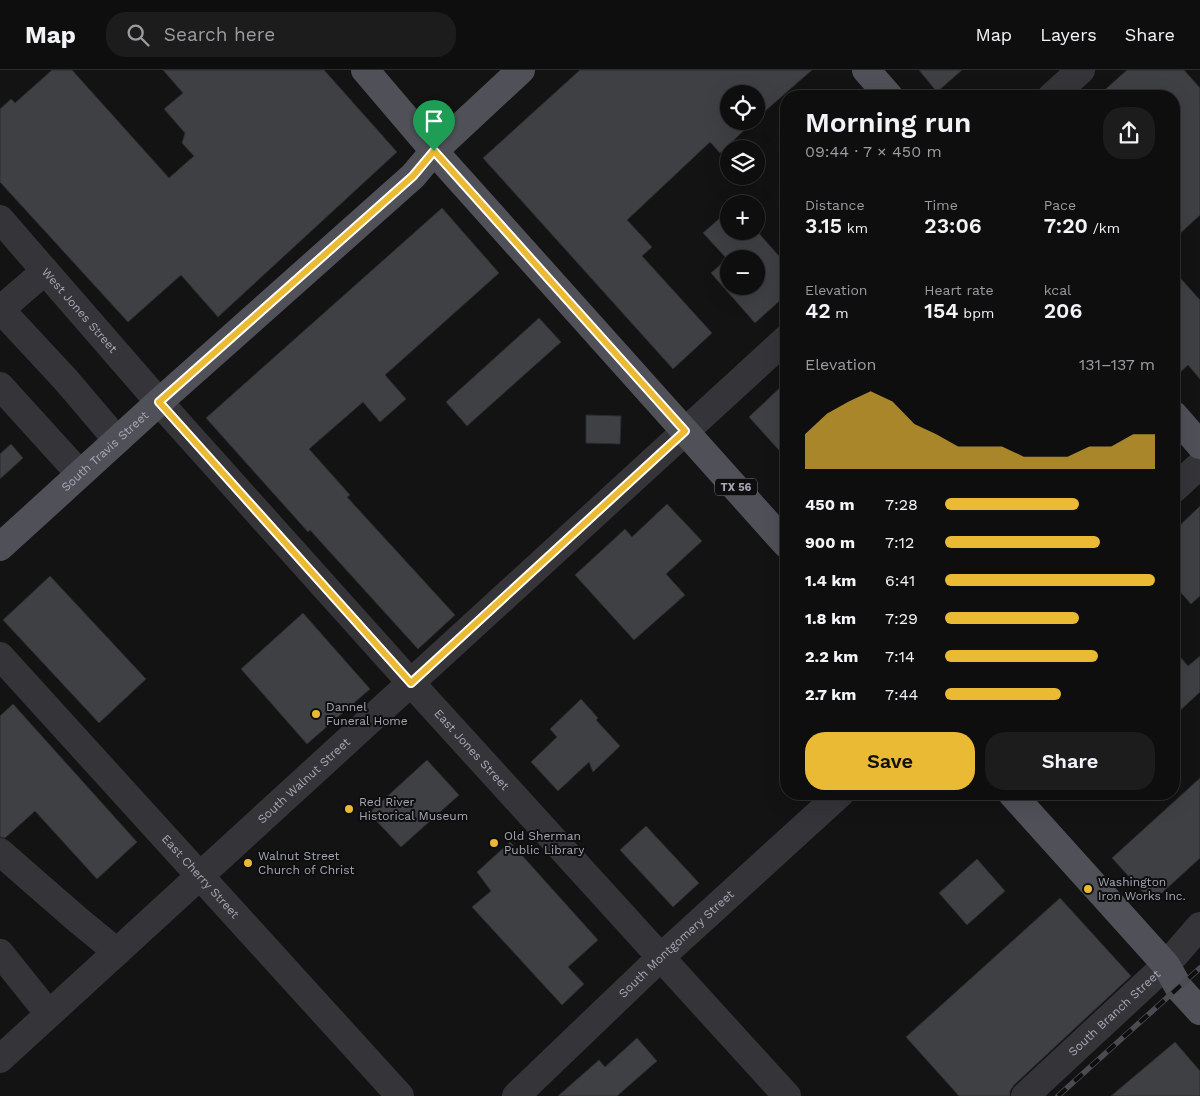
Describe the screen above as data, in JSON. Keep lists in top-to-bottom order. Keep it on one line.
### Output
{"streets":{"main road":["South Travis Street","TX 56"],"street":["West Jones Street","East Jones Street","South Walnut Street","East Cherry Street","South Montgomery Street","South Branch Street"]},"crossings":[["West Jones Street","South Travis Street"],["West Jones Street","East Jones Street"],["South Travis Street","TX 56"],["South Travis Street","East Jones Street"],["TX 56","South Walnut Street"],["East Jones Street","South Walnut Street"],["East Jones Street","South Montgomery Street"],["South Walnut Street","East Cherry Street"]],"places":["Dannel Funeral Home","Red River Historical Museum","Old Sherman Public Library","Walnut Street Church of Christ","Washington Iron Works Inc."],"page":{"header":"Map","search":"Search here","nav":["Map","Layers","Share"],"map_buttons":["+","−"],"heading":["Morning run","09:44 · 7 × 450 m"],"stats":[["Distance","3.15 km"],["Time","23:06"],["Pace","7:20 /km"],["Elevation","42 m"],["Heart rate","154 bpm"],["kcal","206"]],"chart":["Elevation","131–137 m"],"list":[{"name":"450 m","note":"7:28"},{"name":"900 m","note":"7:12"},{"name":"1.4 km","note":"6:41"},{"name":"1.8 km","note":"7:29"},{"name":"2.2 km","note":"7:14"},{"name":"2.7 km","note":"7:44"}],"buttons":["Save","Share"]}}
